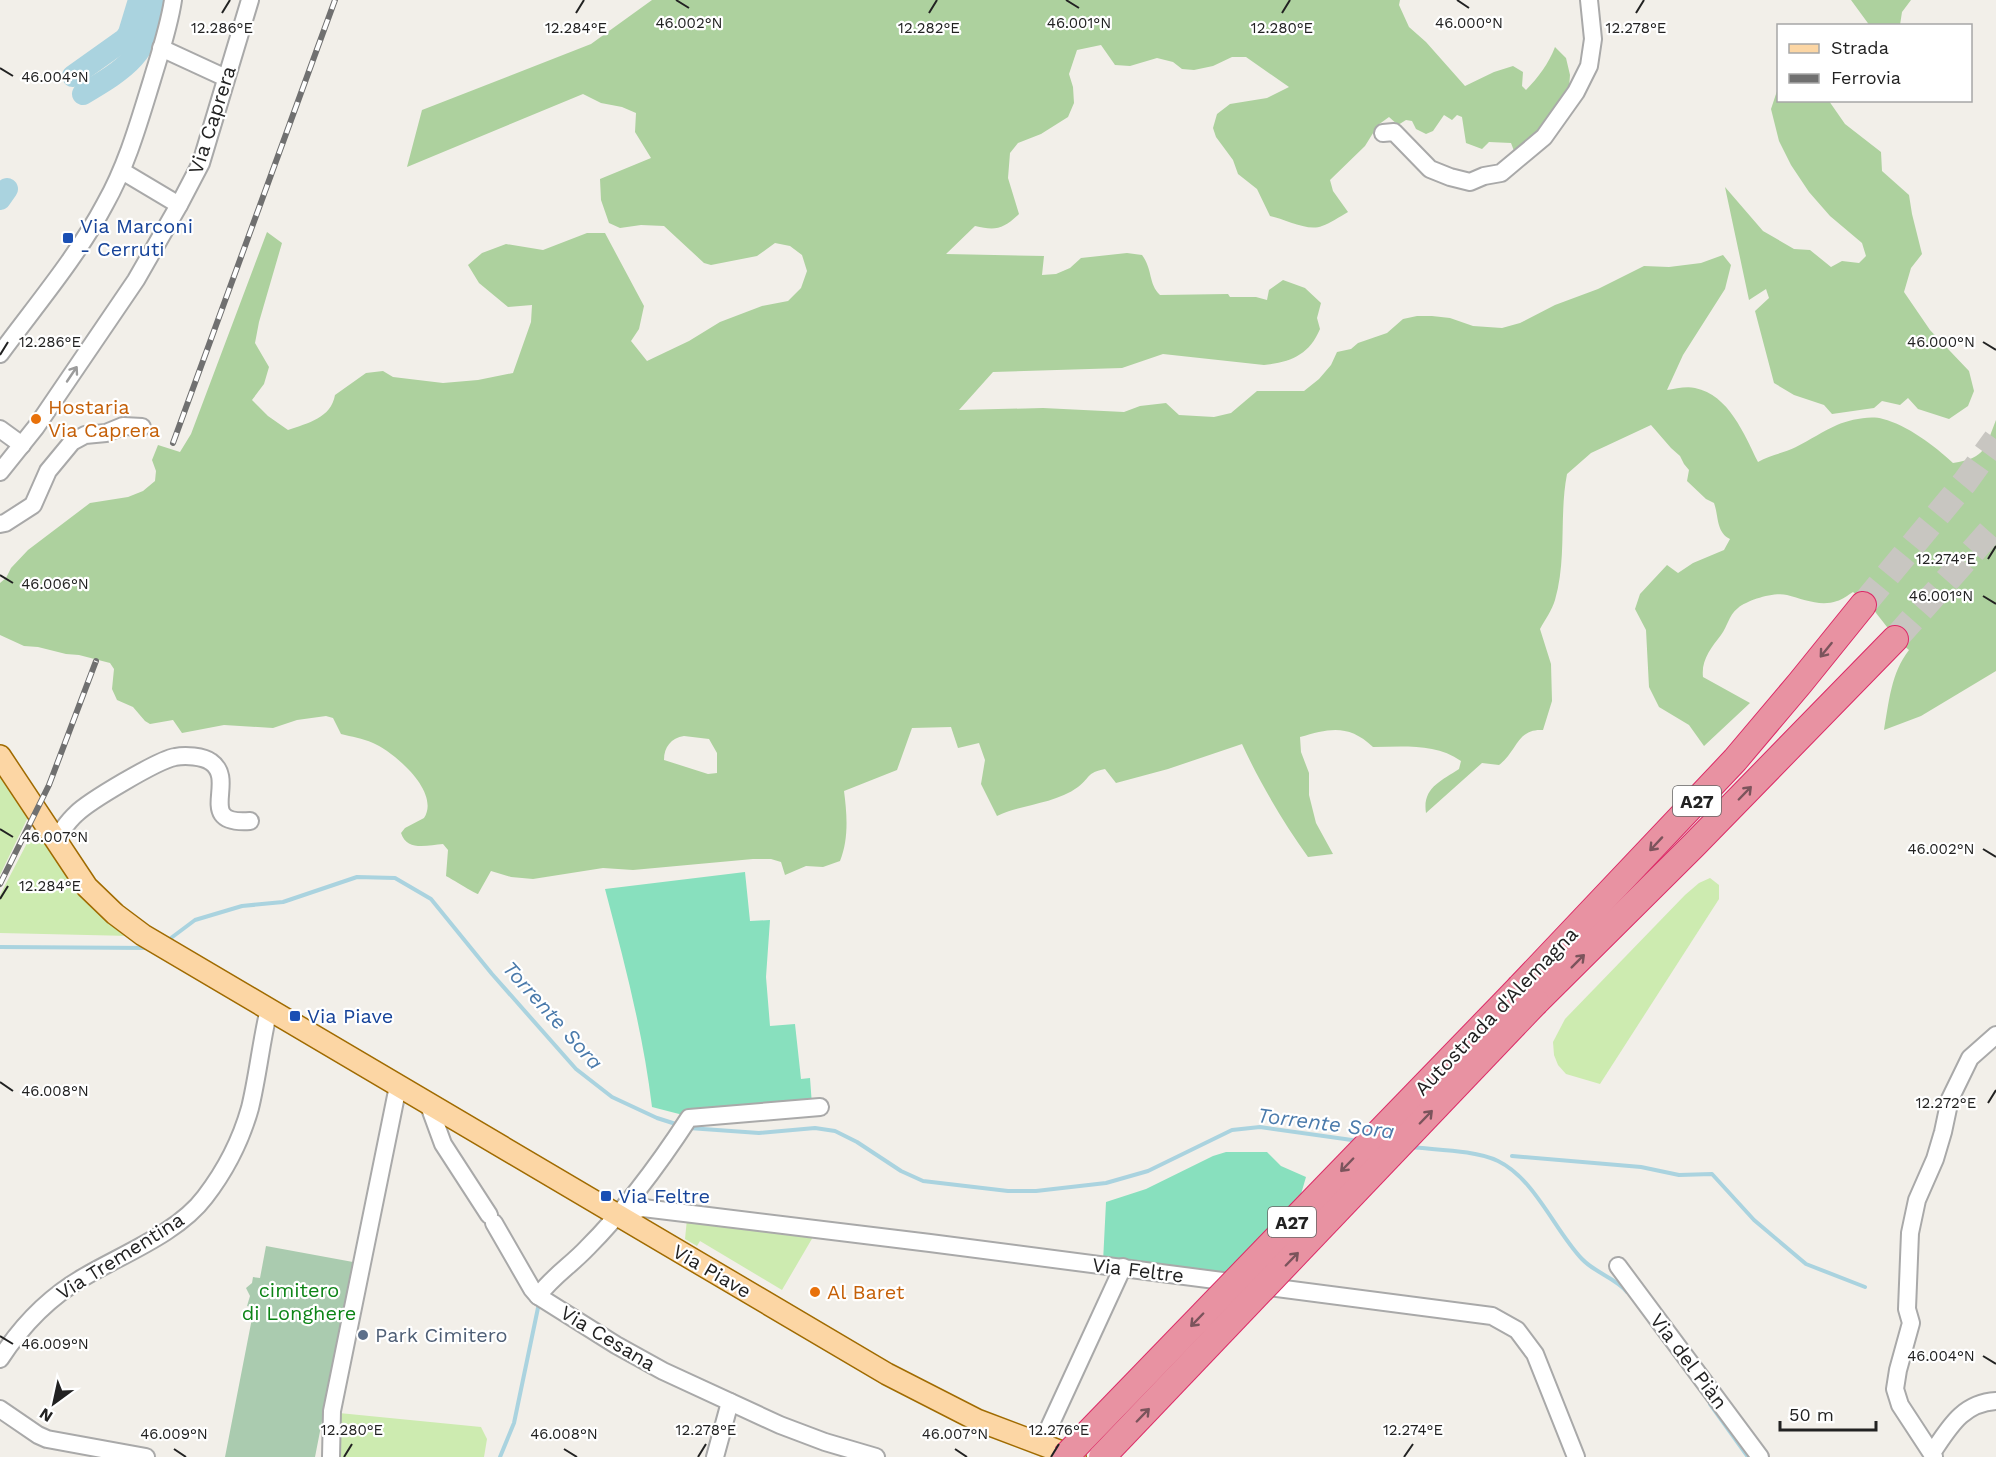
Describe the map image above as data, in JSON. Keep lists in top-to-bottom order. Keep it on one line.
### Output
{"streets":{"highway":["A27","Autostrada d'Alemagna"],"main road":["Via Piave"],"street":["Via Caprera","Via Trementina","Via Feltre","Via Cesana","Via del Piàn"]},"crossings":[["Via Trementina","Via Piave"],["Via Feltre","Via Piave"],["Via Feltre","Via Cesana"],["Via Piave","Via Cesana"]],"water":["Torrente Sora"],"parks":["cimitero di Longhere"],"places":{"transit":["Via Marconi - Cerruti","Via Piave","Via Feltre"],"other":["Hostaria Via Caprera","Al Baret","Park Cimitero"]},"legend":["Strada","Ferrovia"],"scale_bar":"50 m","north":"bottom left","coordinates":["46.002°N","46.001°N","46.000°N","12.282°E","12.286°E","12.284°E","12.280°E","12.278°E","46.004°N","12.274°E","46.006°N","46.007°N","46.008°N","12.272°E","46.009°N","12.276°E"]}
